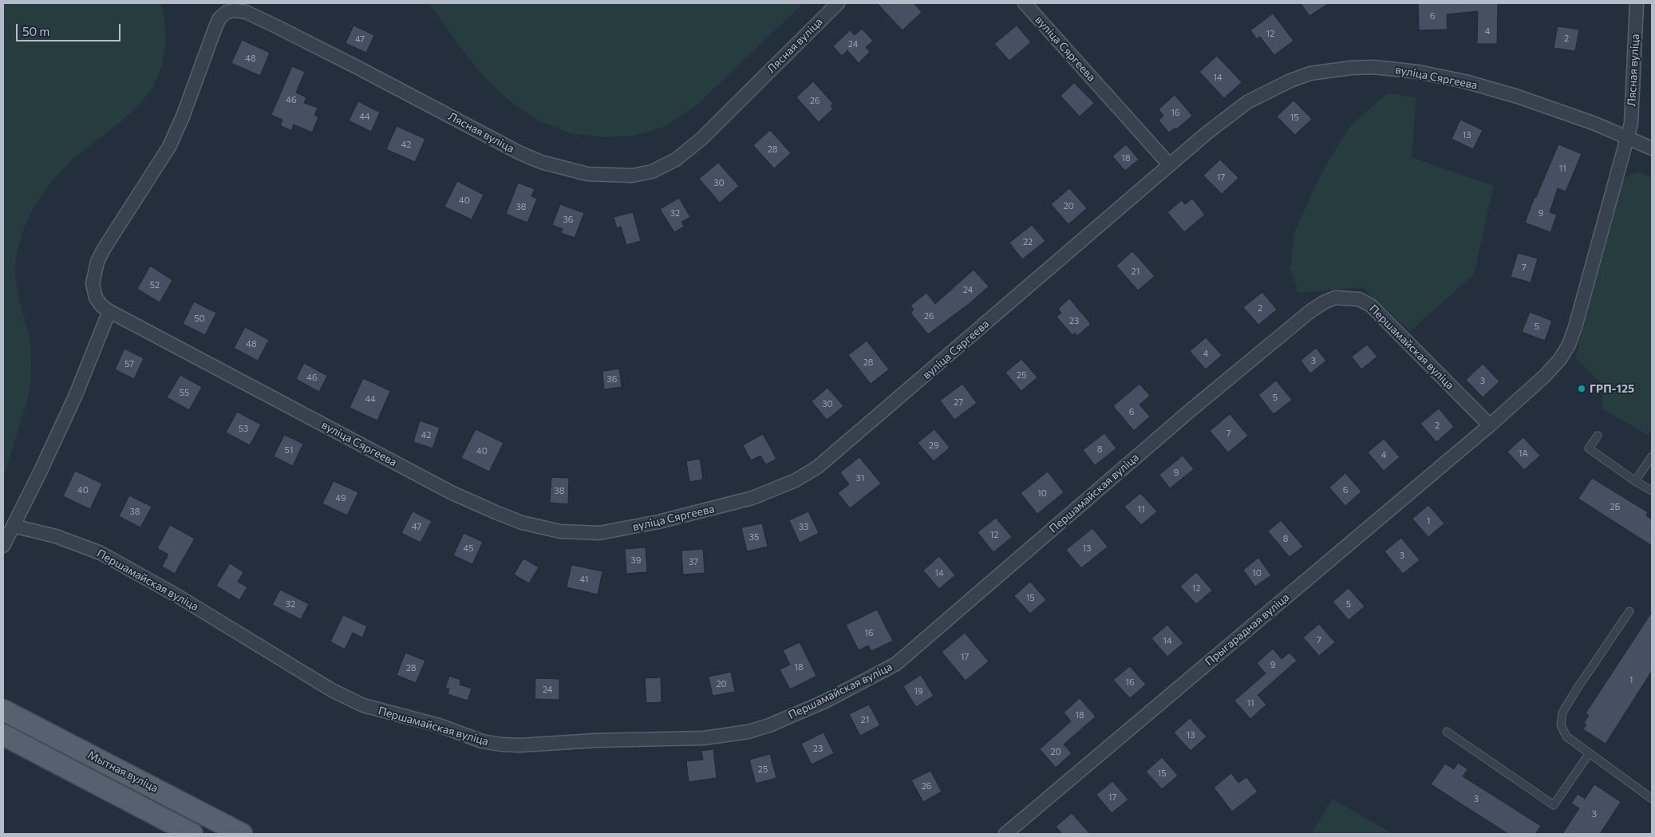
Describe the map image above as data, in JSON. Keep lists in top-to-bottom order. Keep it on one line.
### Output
{"streets":{"main road":["Мытная вуліца"],"street":["Лясная вуліца","вуліца Сяргеева","Першамайская вуліца","Прыгарадная вуліца"]},"crossings":[["Лясная вуліца","вуліца Сяргеева"],["Першамайская вуліца","Прыгарадная вуліца"]],"places":["ГРП-125"],"house_numbers":["6","4","12","2","47","24","48","14","46","26","16","44","15","13","42","28","18","11","17","30","40","20","38","32","9","36","22","7","21","52","24","2","26","50","23","5","48","4","3","28","57","25","46","36","3","55","5","44","27","30","6","2","53","7","42","29","8","51","40","1А","4","9","31","40","6","38","10","49","2Б","11","38","1","47","33","12","35","8","45","13","3","39","37","14","10","41","12","15","32","5","16","7","14","17","9","18","28","1","16","20","24","19","11","18","21","13","23","20","25","15","26","17","3","3"],"scale_bar":"50 m"}
